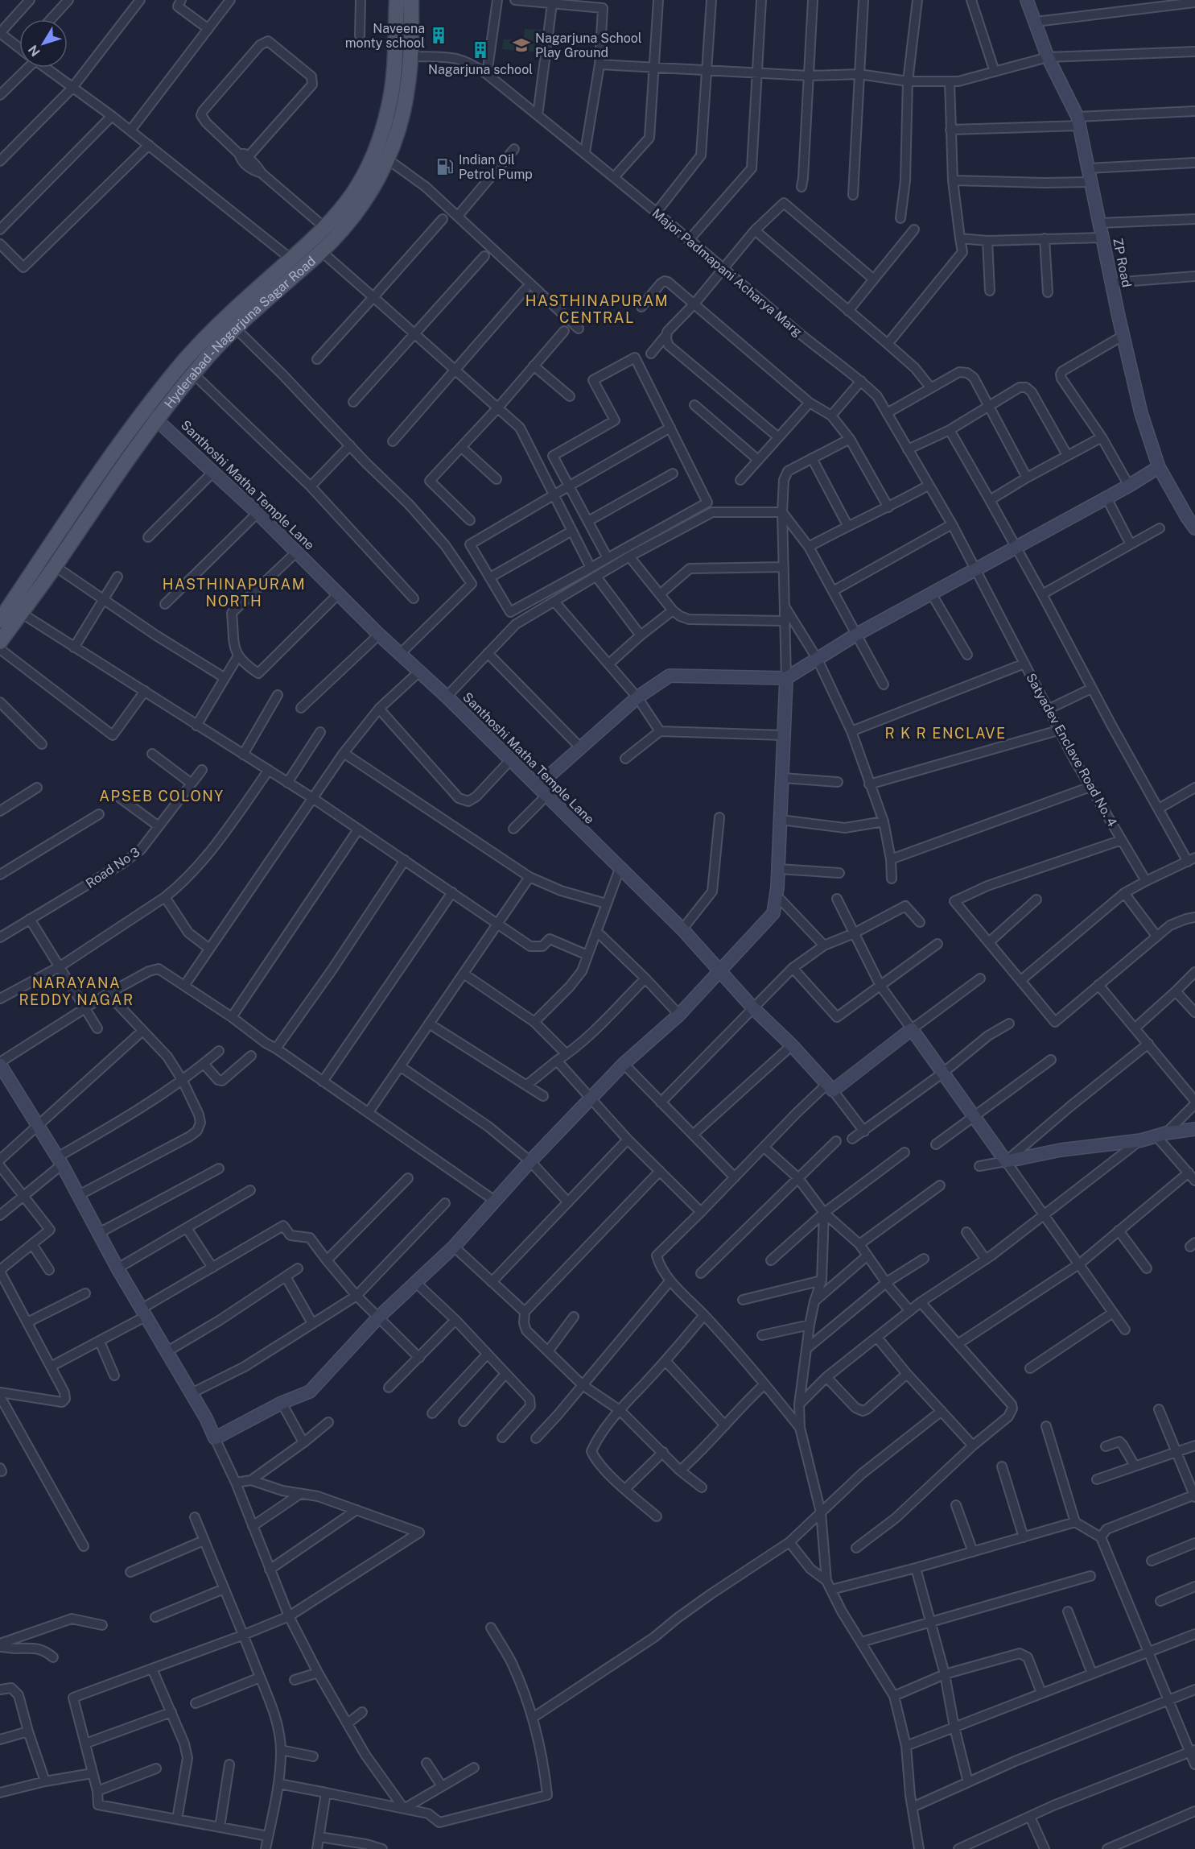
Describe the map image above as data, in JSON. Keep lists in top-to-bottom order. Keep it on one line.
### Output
{"streets":{"main road":["Hyderabad - Nagarjuna Sagar Road"],"street":["ZP Road","Major Padmapani Acharya Marg","Santhoshi Matha Temple Lane","Satyadev Enclave Road No. 4","Road No 3"]},"crossings":[["Major Padmapani Acharya Marg","Hyderabad - Nagarjuna Sagar Road"],["Major Padmapani Acharya Marg","Satyadev Enclave Road No. 4"],["Hyderabad - Nagarjuna Sagar Road","Santhoshi Matha Temple Lane"]],"districts":["HASTHINAPURAM CENTRAL","HASTHINAPURAM NORTH","R K R ENCLAVE","APSEB COLONY","NARAYANA REDDY NAGAR"],"places":{"building":["Naveena monty school","Nagarjuna school"],"school or university":["Nagarjuna School Play Ground"],"fuel station":["Indian Oil Petrol Pump"]},"north":"bottom left"}
